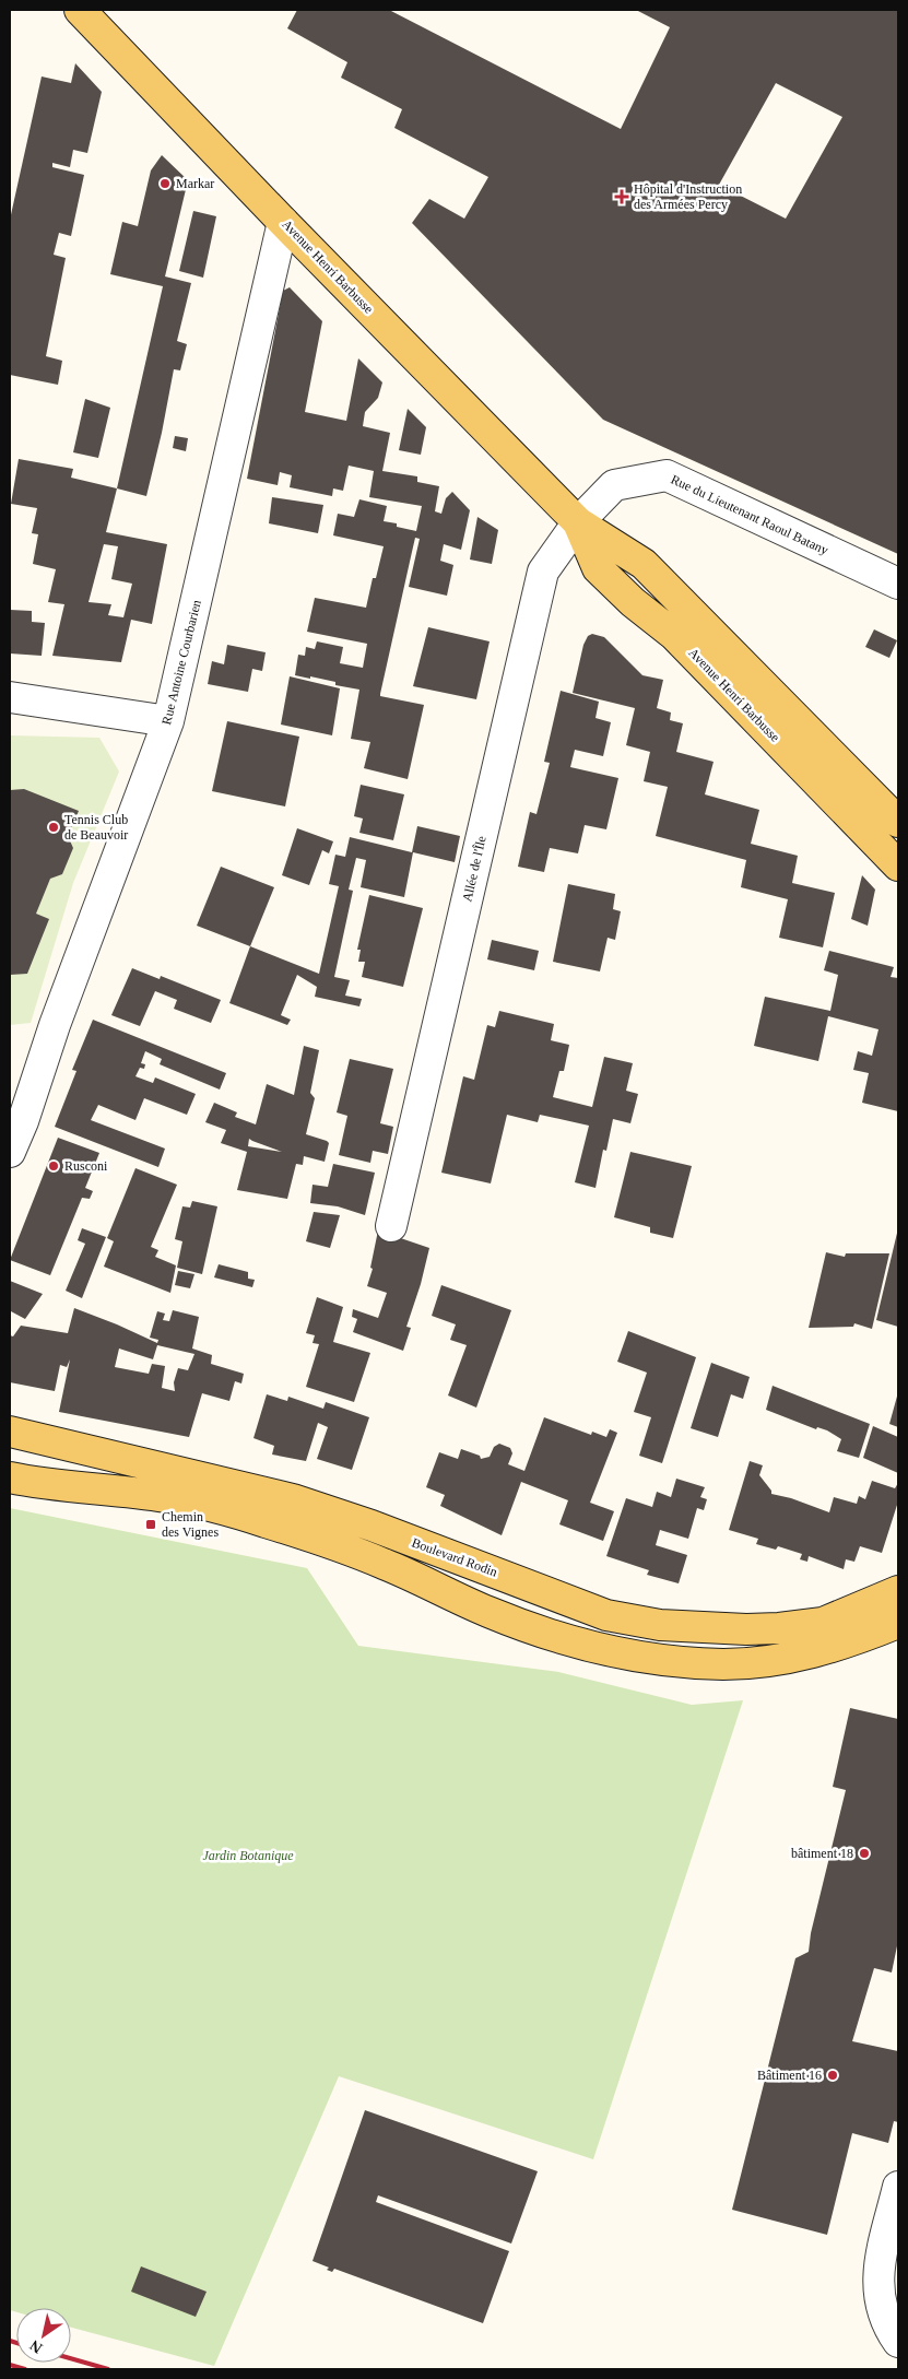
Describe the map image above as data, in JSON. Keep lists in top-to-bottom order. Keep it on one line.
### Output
{"streets":{"main road":["Avenue Henri Barbusse","Boulevard Rodin"],"street":["Rue du Lieutenant Raoul Batany","Rue Antoine Courbarien","Allée de l'Île"]},"crossings":[["Avenue Henri Barbusse","Rue du Lieutenant Raoul Batany"],["Avenue Henri Barbusse","Rue Antoine Courbarien"],["Avenue Henri Barbusse","Allée de l'Île"],["Rue du Lieutenant Raoul Batany","Allée de l'Île"]],"parks":["Jardin Botanique"],"places":{"other":["Markar","Tennis Club de Beauvoir","Rusconi","bâtiment 18","Bâtiment 16"],"health":["Hôpital d'Instruction des Armées Percy"],"transit":["Chemin des Vignes"]},"north":"bottom left"}
